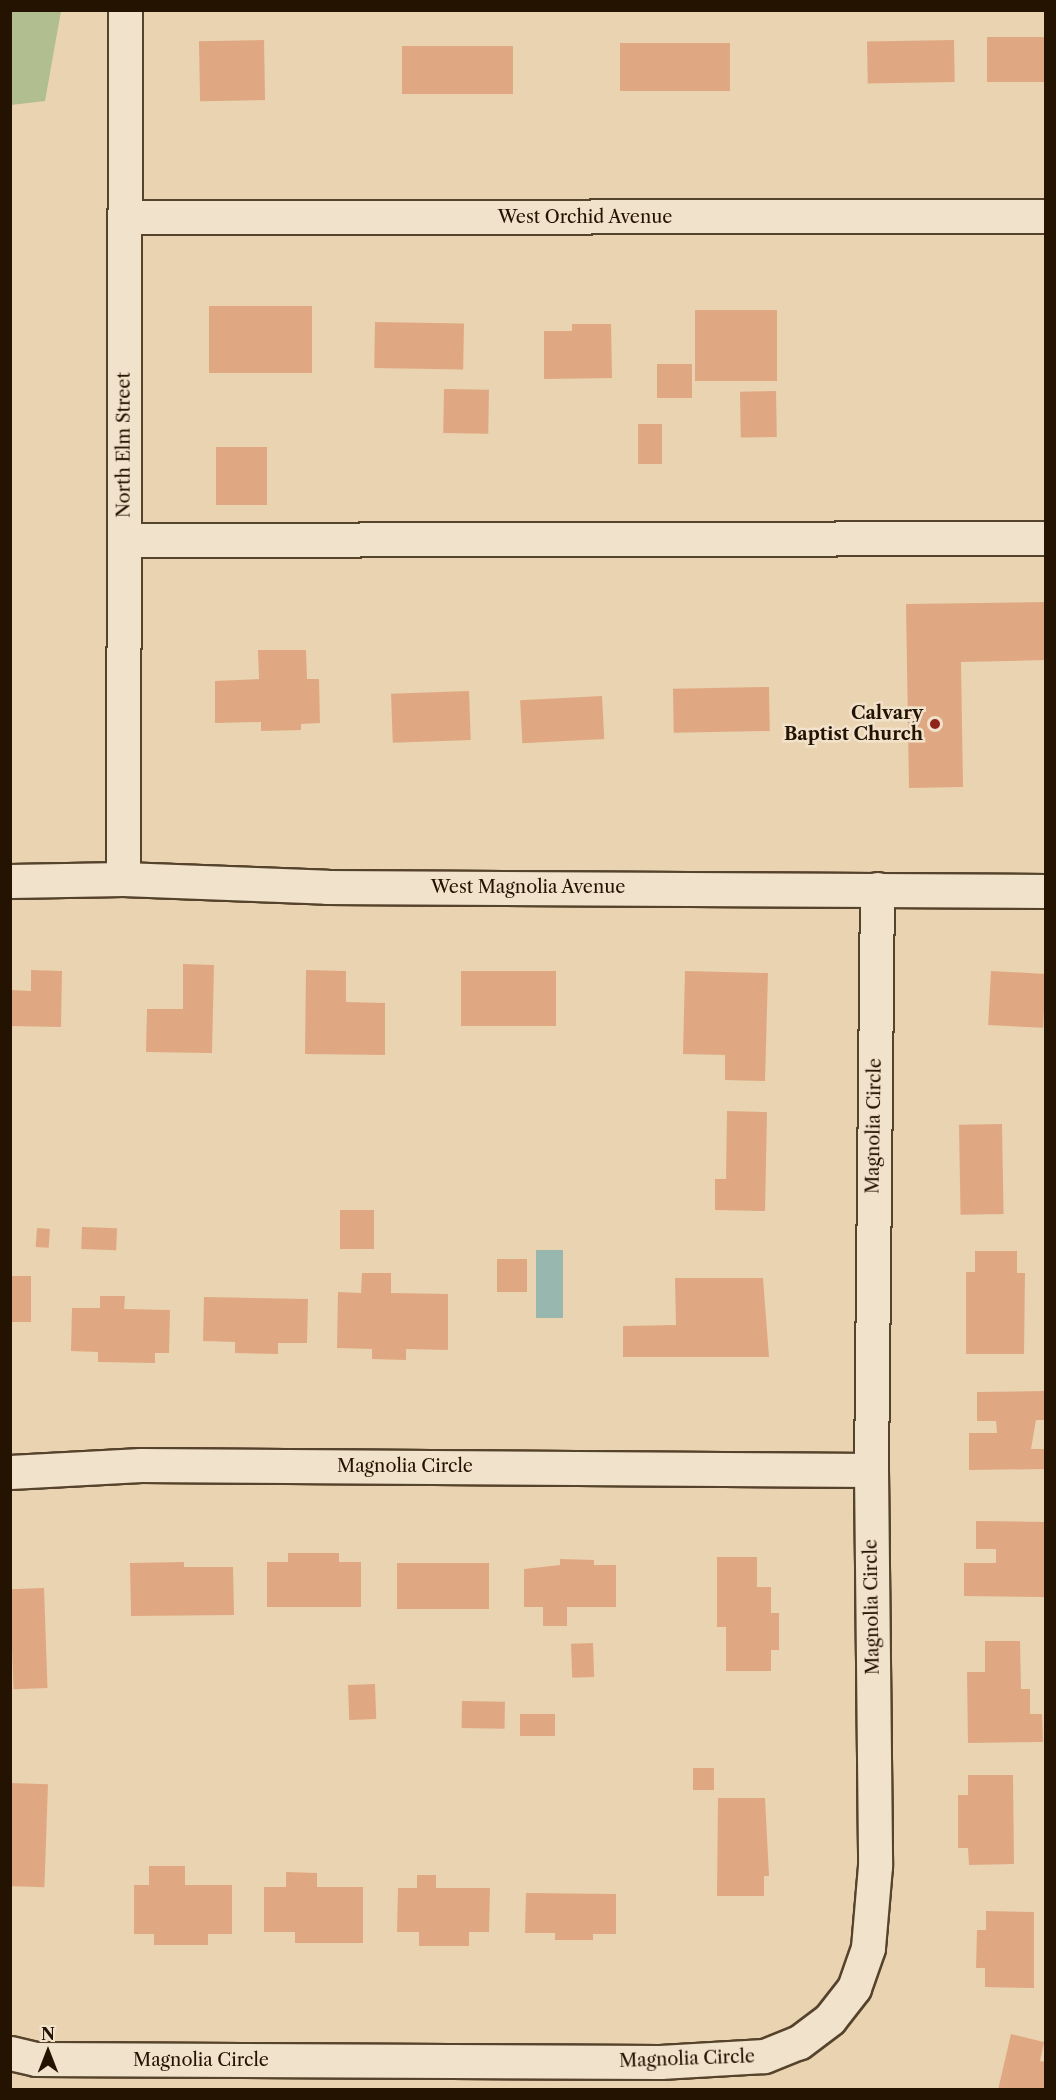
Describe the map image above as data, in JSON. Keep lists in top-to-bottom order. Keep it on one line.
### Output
{"streets":{"street":["West Orchid Avenue","North Elm Street","West Magnolia Avenue","Magnolia Circle"]},"crossings":[["West Orchid Avenue","North Elm Street"],["North Elm Street","West Magnolia Avenue"],["West Magnolia Avenue","Magnolia Circle"]],"places":["Calvary Baptist Church"],"north":"top"}
